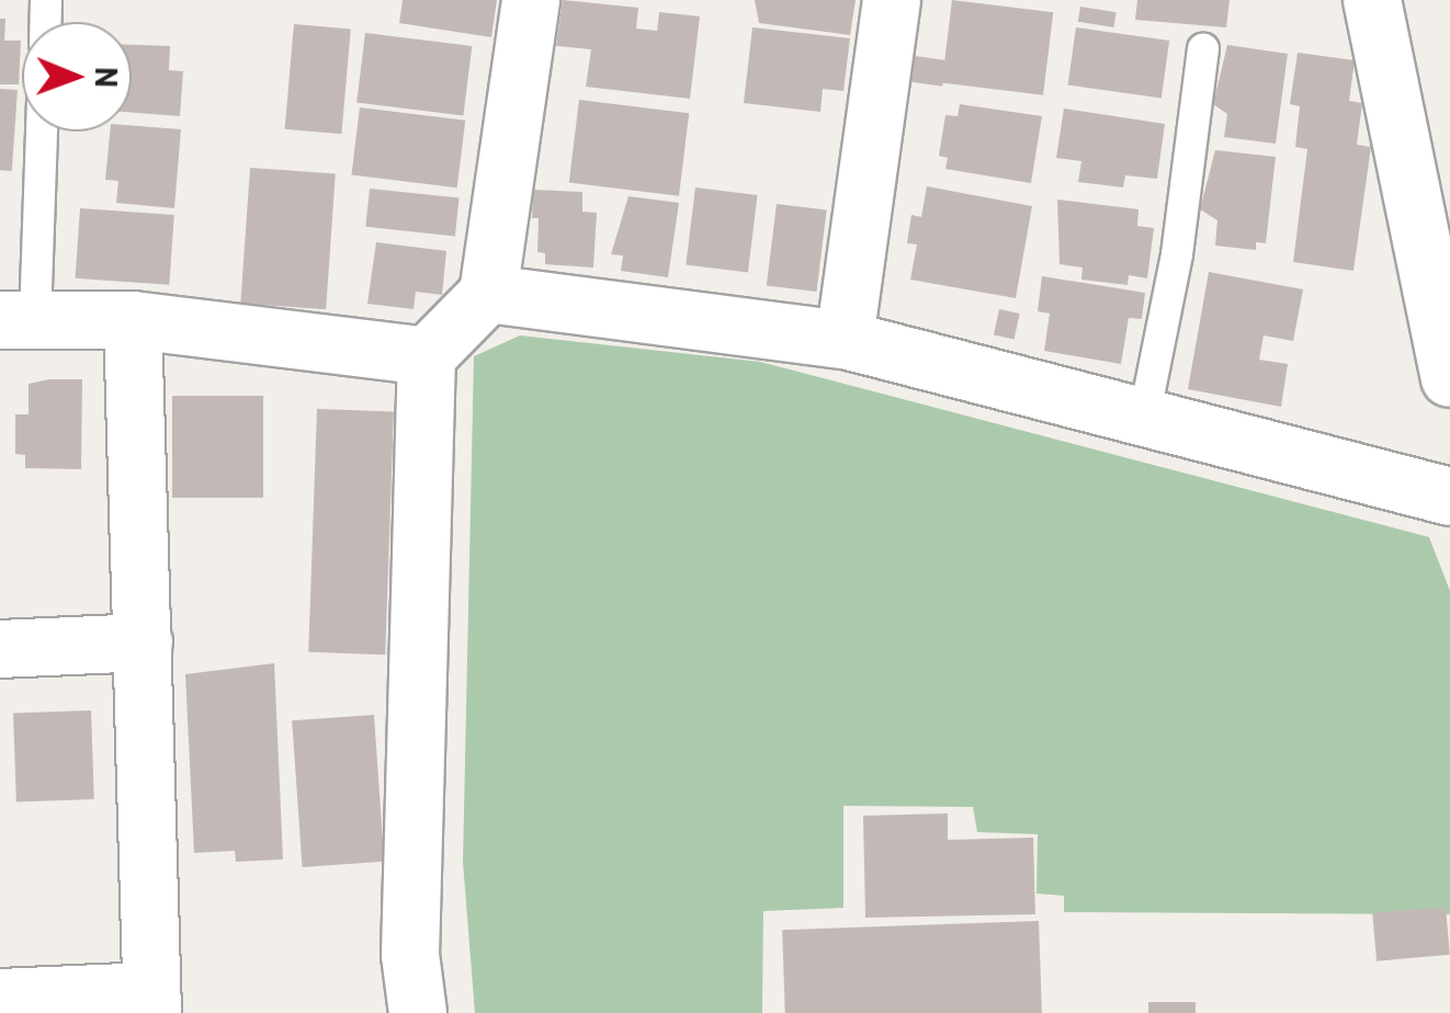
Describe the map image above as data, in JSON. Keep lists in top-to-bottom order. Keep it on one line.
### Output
{"north":"right"}
